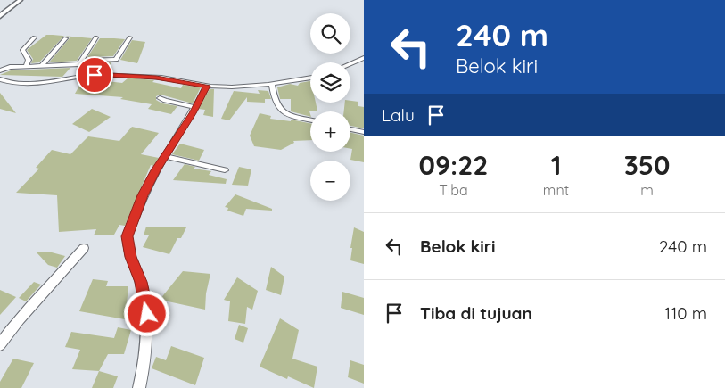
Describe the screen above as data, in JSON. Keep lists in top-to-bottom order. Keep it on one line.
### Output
{"page":{"turn":["240 m","Belok kiri"],"map_buttons":["+","−"],"then":"Lalu","eta":["09:22","Tiba","1","mnt","350","m"],"list":[{"name":"Belok kiri","value":"240 m"},{"name":"Tiba di tujuan","value":"110 m"}]}}
